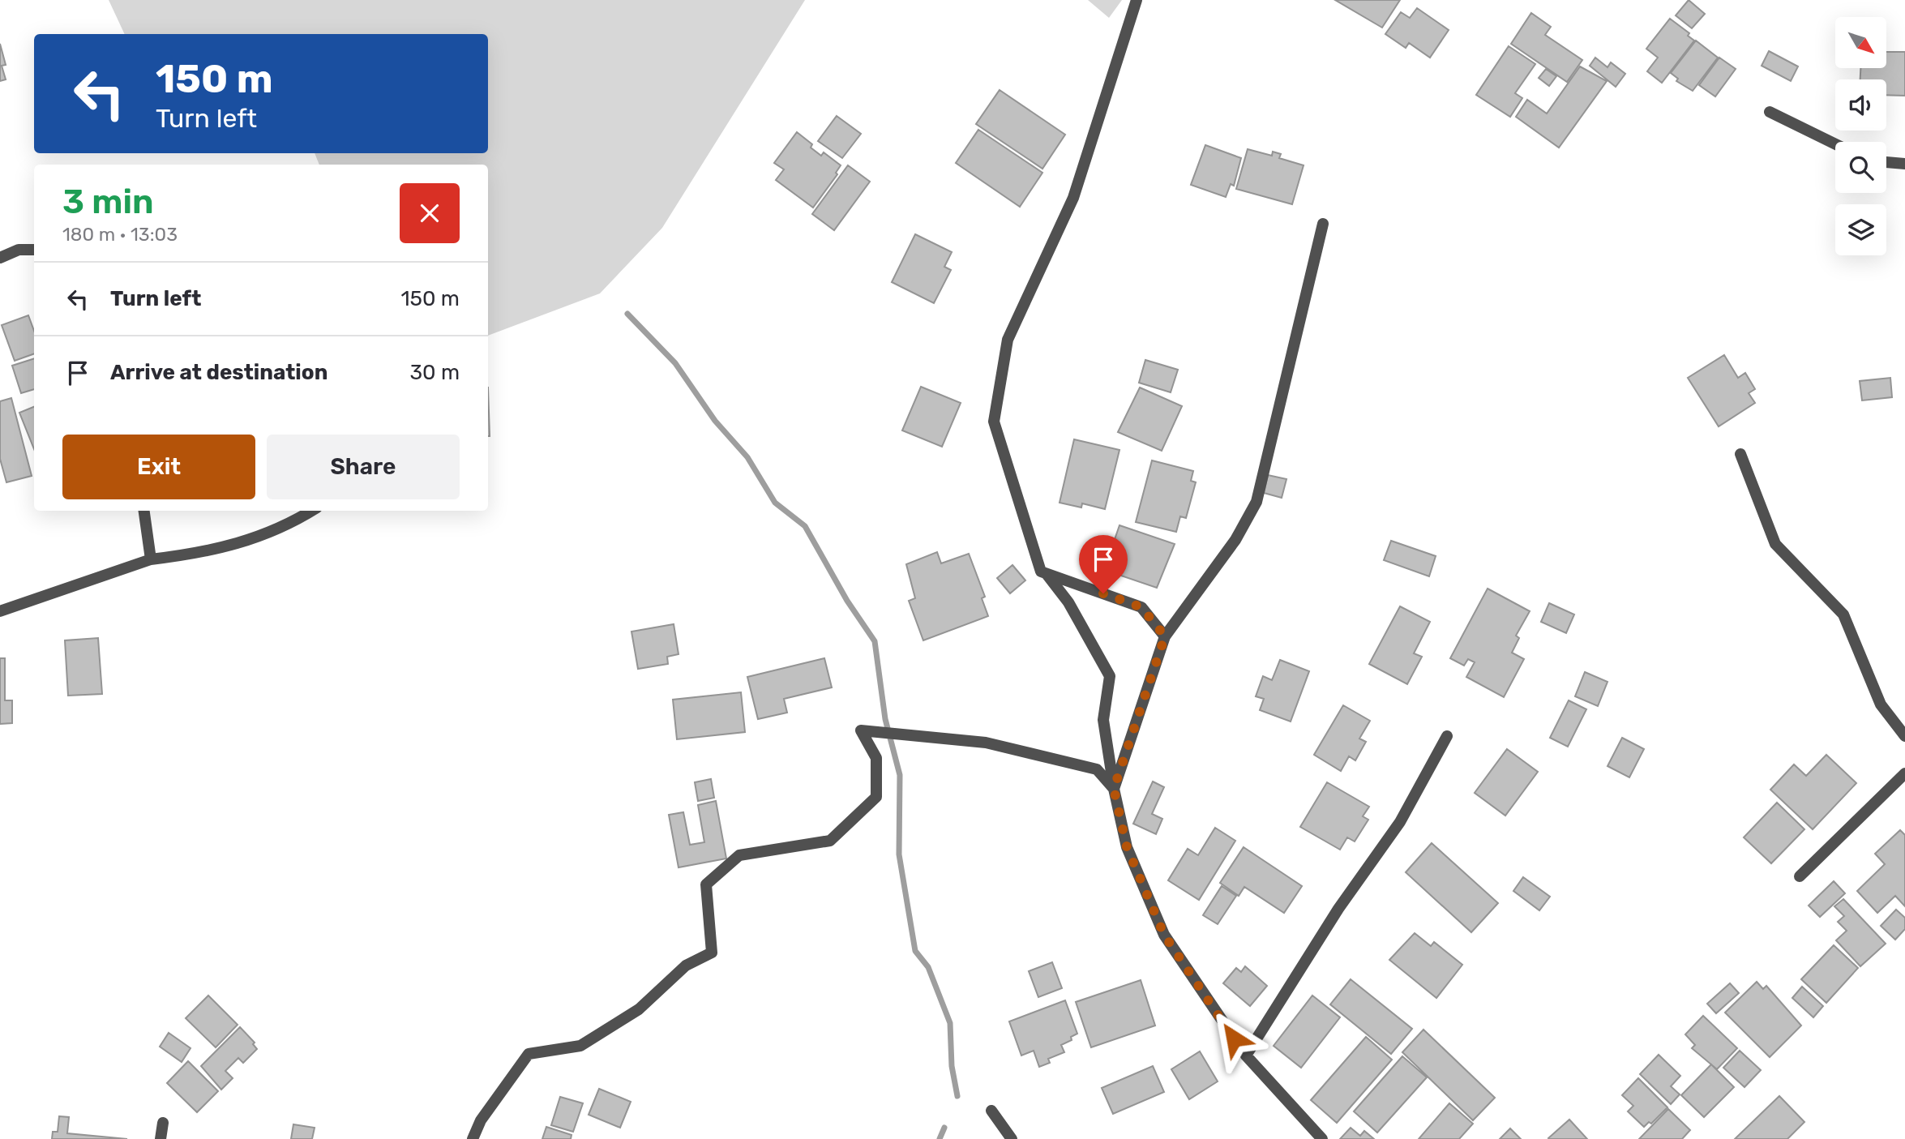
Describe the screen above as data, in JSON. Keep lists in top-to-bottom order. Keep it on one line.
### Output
{"north":"bottom right","page":{"turn":["150 m","Turn left"],"heading":["3 min","180 m · 13:03"],"list":[{"name":"Turn left","value":"150 m"},{"name":"Arrive at destination","value":"30 m"}],"buttons":["Exit","Share"]}}
